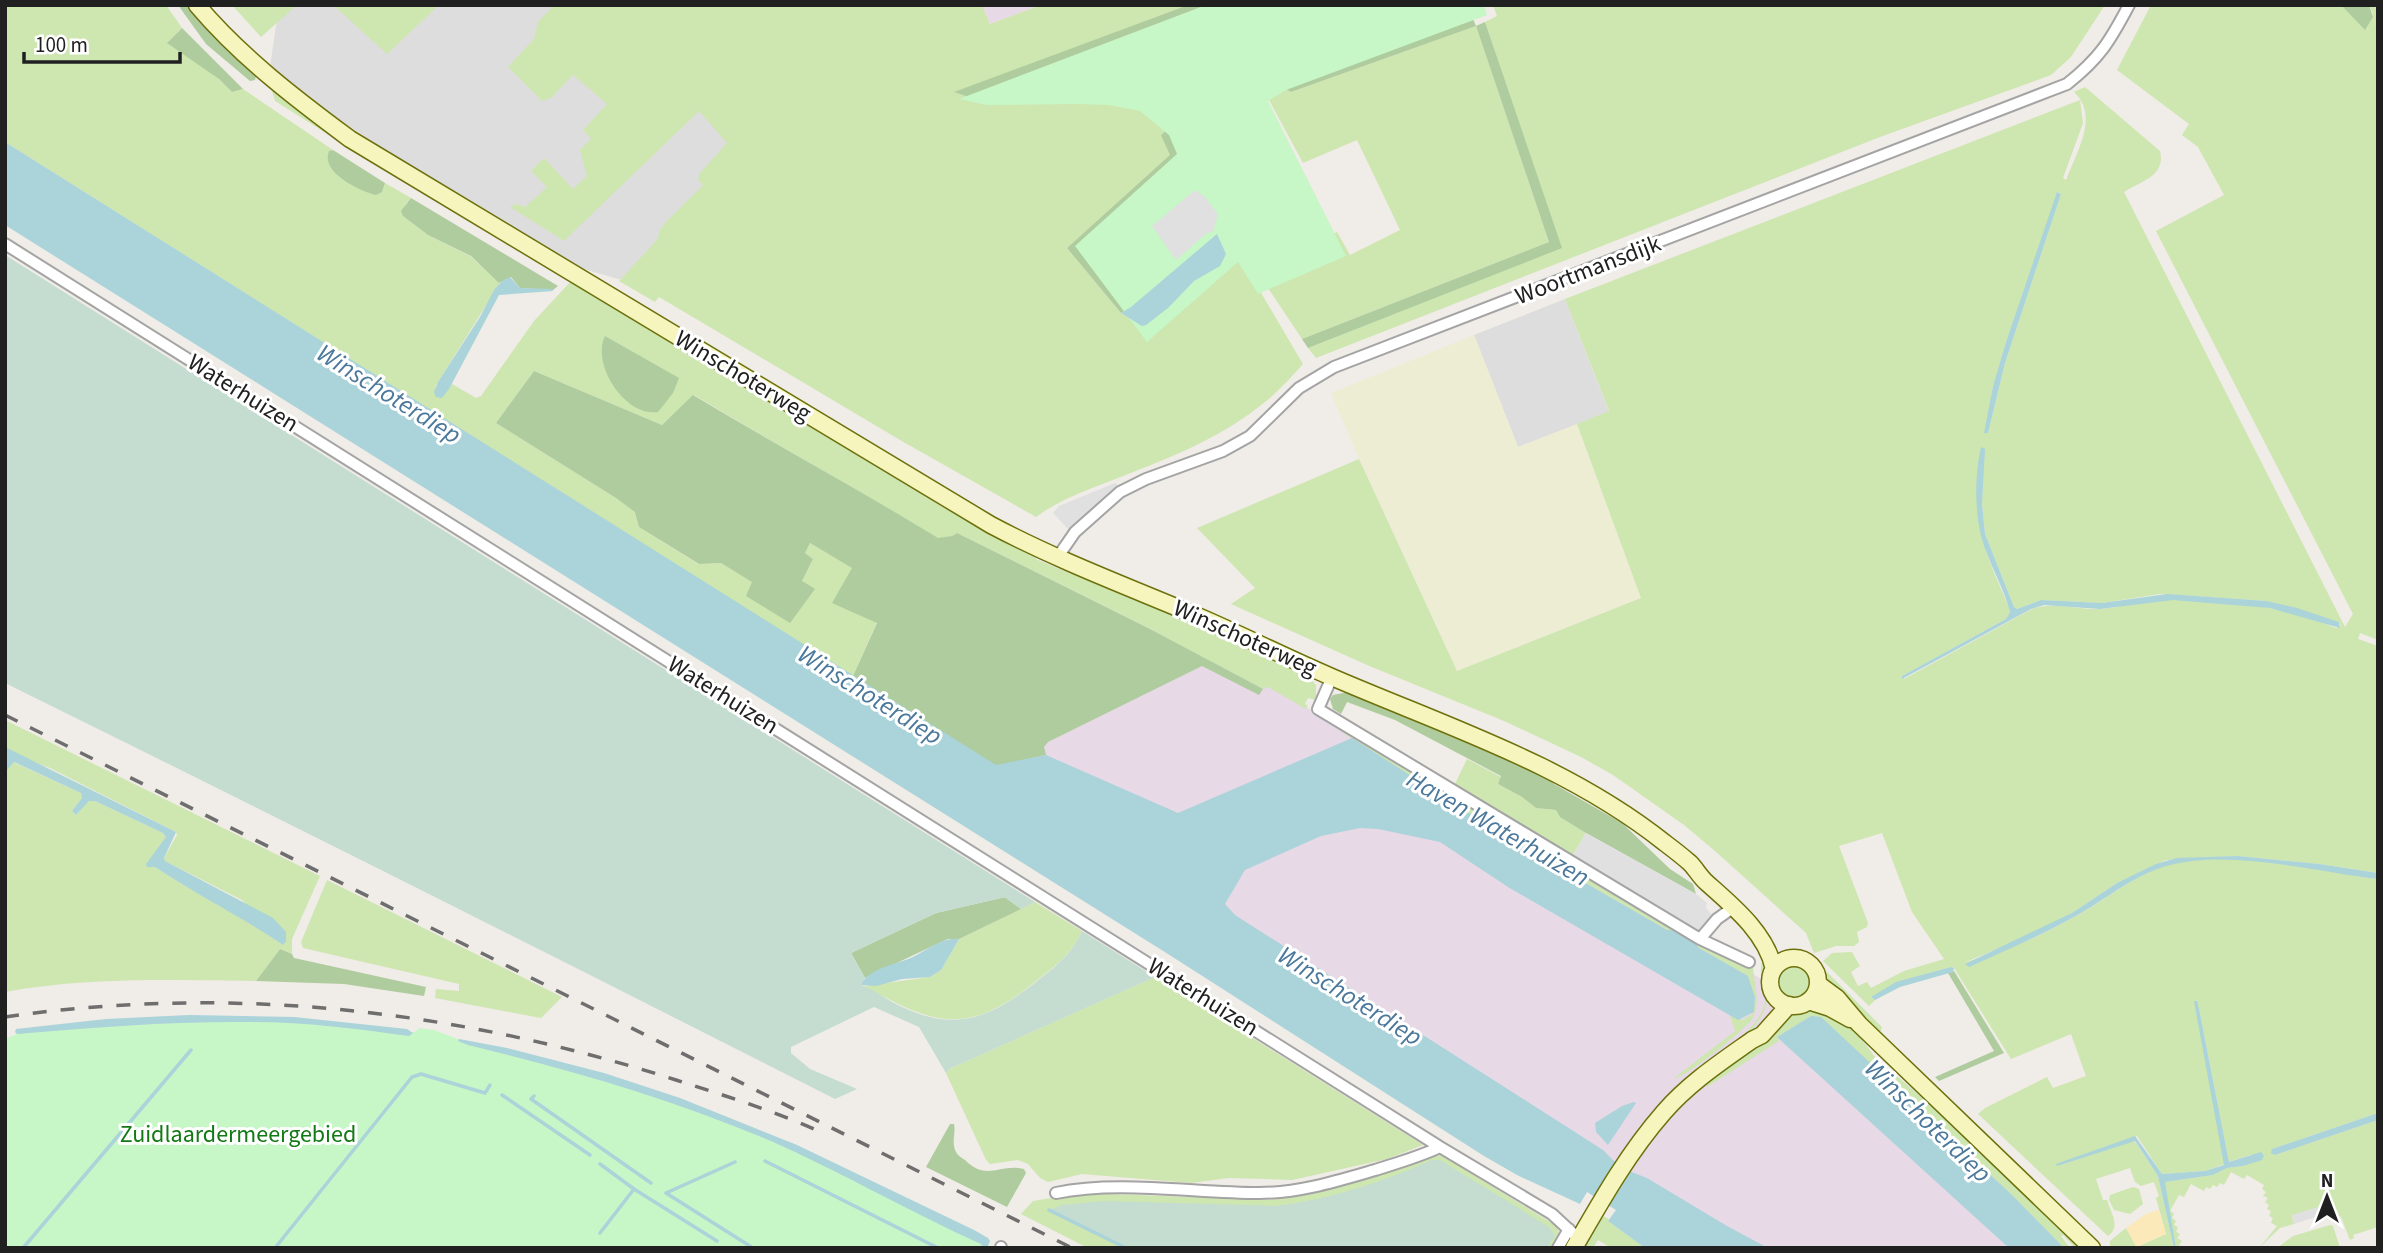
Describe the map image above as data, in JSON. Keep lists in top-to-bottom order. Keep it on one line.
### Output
{"streets":{"main road":["Winschoterweg"],"street":["Woortmansdijk","Waterhuizen"]},"crossings":[["Woortmansdijk","Winschoterweg"]],"water":["Winschoterdiep","Haven Waterhuizen"],"parks":["Zuidlaardermeergebied"],"scale_bar":"100 m","north":"top"}
